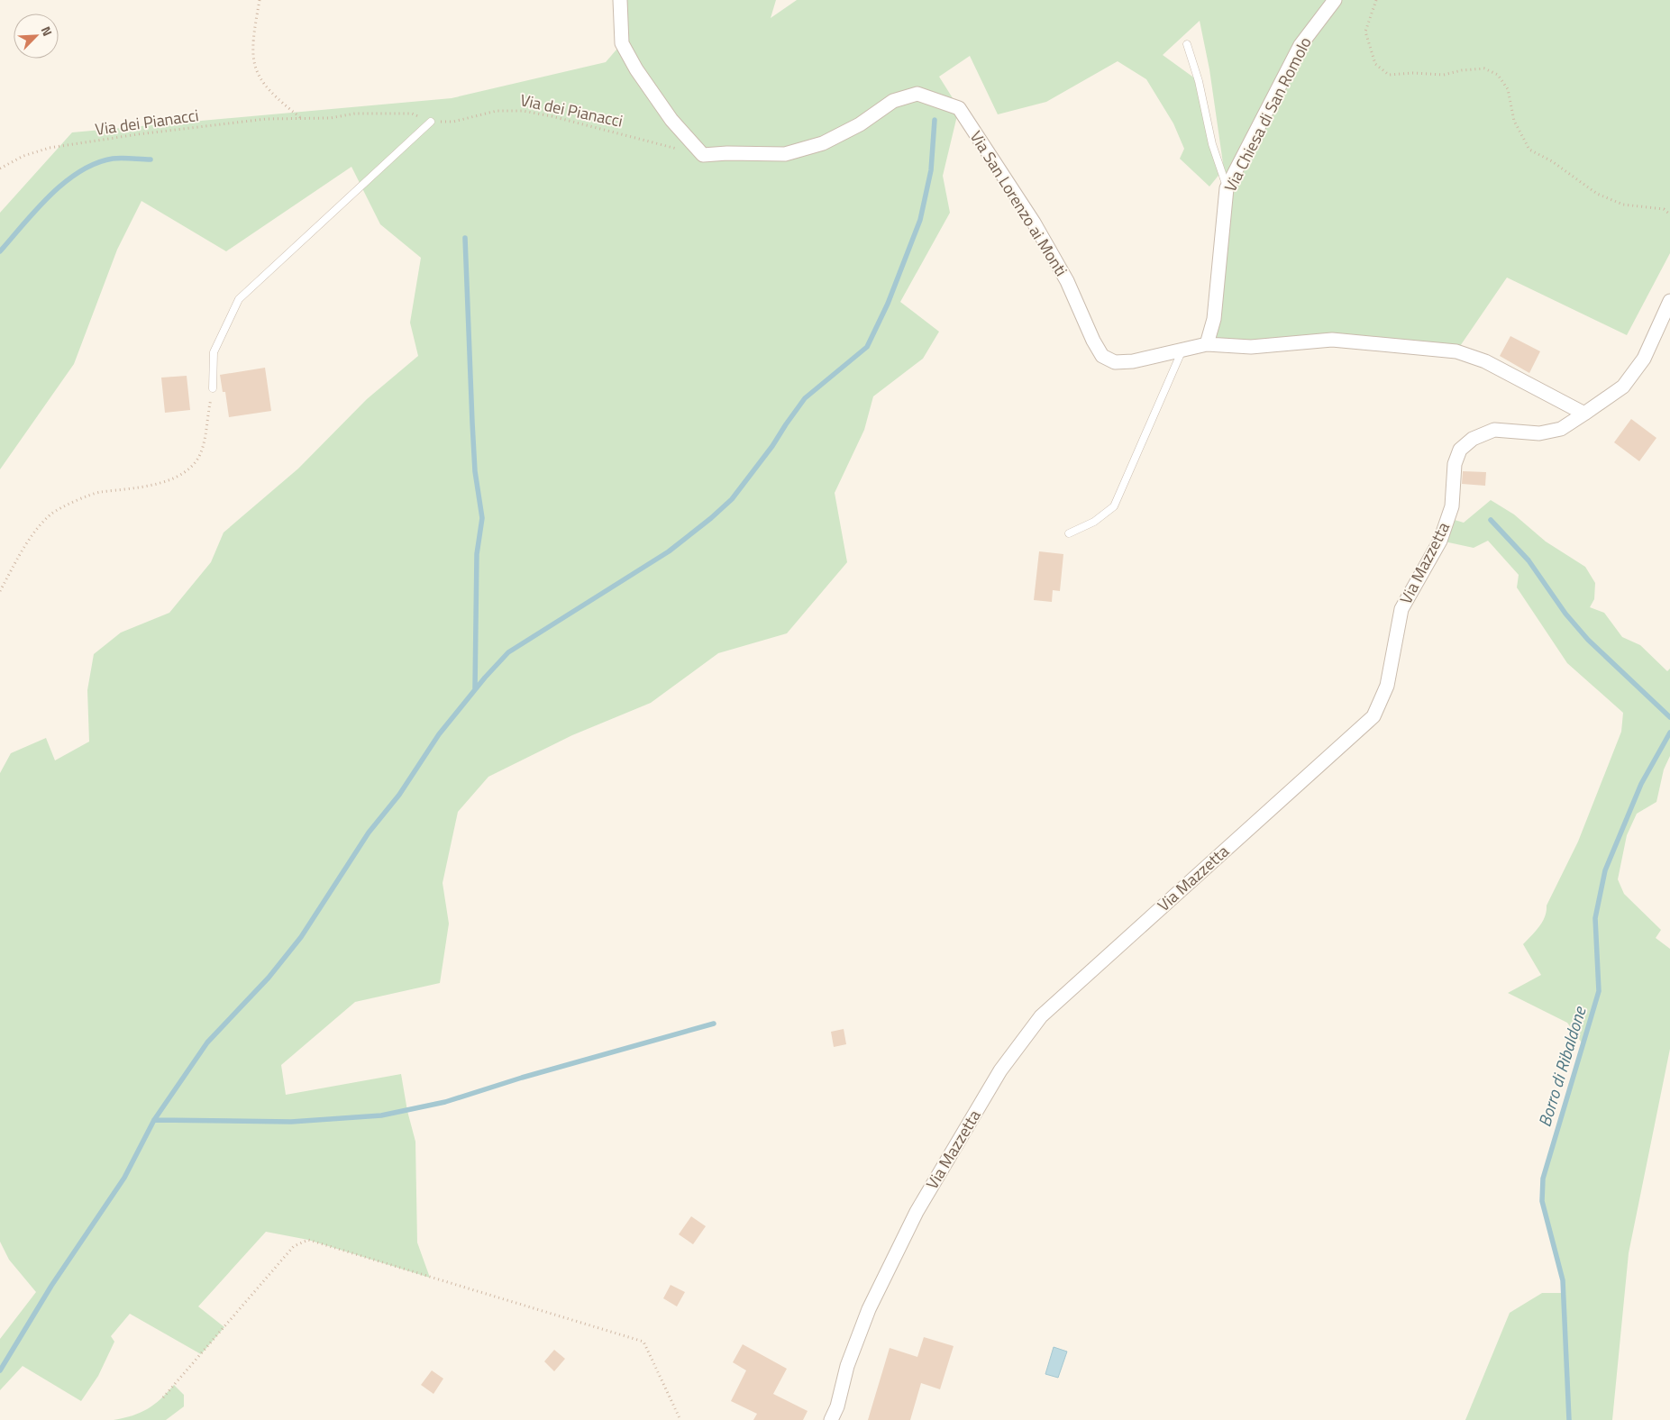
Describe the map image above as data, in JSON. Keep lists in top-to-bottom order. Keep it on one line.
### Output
{"streets":{"street":["Via Chiesa di San Romolo","Via San Lorenzo ai Monti","Via Mazzetta"],"path":["Via dei Pianacci"]},"crossings":[["Via Chiesa di San Romolo","Via San Lorenzo ai Monti"],["Via San Lorenzo ai Monti","Via Mazzetta"]],"water":["Borro di Ribaldone"],"north":"top right"}
